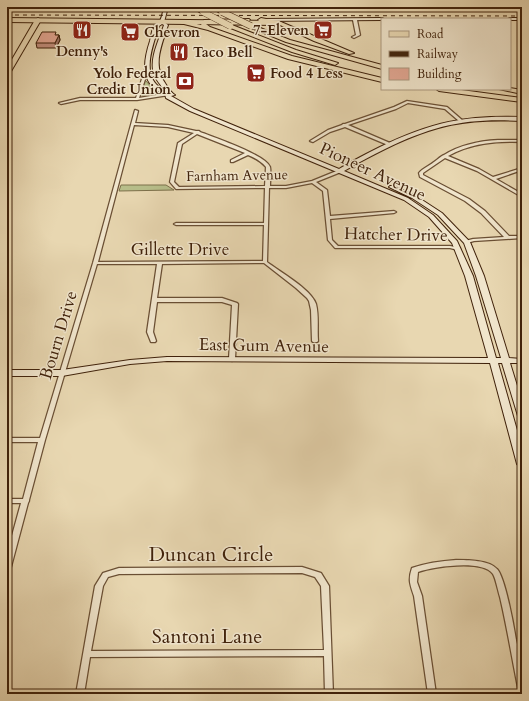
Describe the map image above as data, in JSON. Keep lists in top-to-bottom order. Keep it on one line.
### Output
{"streets":{"main road":["Pioneer Avenue","Farnham Avenue","East Gum Avenue"],"street":["Hatcher Drive","Gillette Drive","Bourn Drive","Duncan Circle","Santoni Lane"]},"crossings":[["Pioneer Avenue","Farnham Avenue"],["Pioneer Avenue","Hatcher Drive"],["Pioneer Avenue","East Gum Avenue"],["Farnham Avenue","Hatcher Drive"],["Gillette Drive","Bourn Drive"],["Bourn Drive","East Gum Avenue"],["Duncan Circle","Santoni Lane"]],"places":{"restaurant":["Denny's","Taco Bell"],"supermarket":["7-Eleven","Chevron","Food 4 Less"],"bank":["Yolo Federal Credit Union"]},"legend":["Road","Railway","Building"]}
